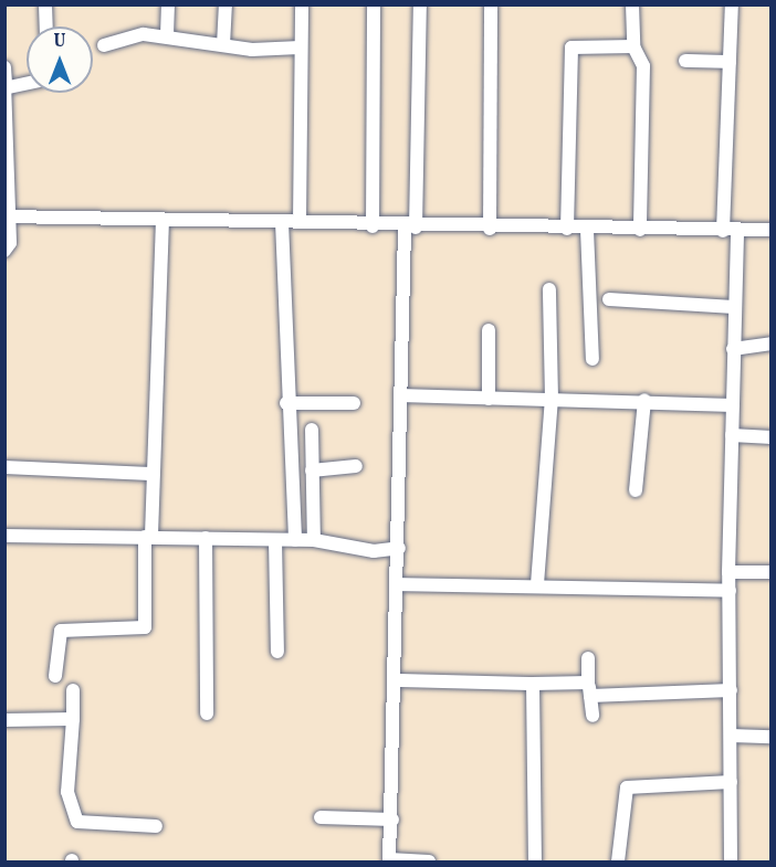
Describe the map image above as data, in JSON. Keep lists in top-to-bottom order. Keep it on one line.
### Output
{"north":"top"}
